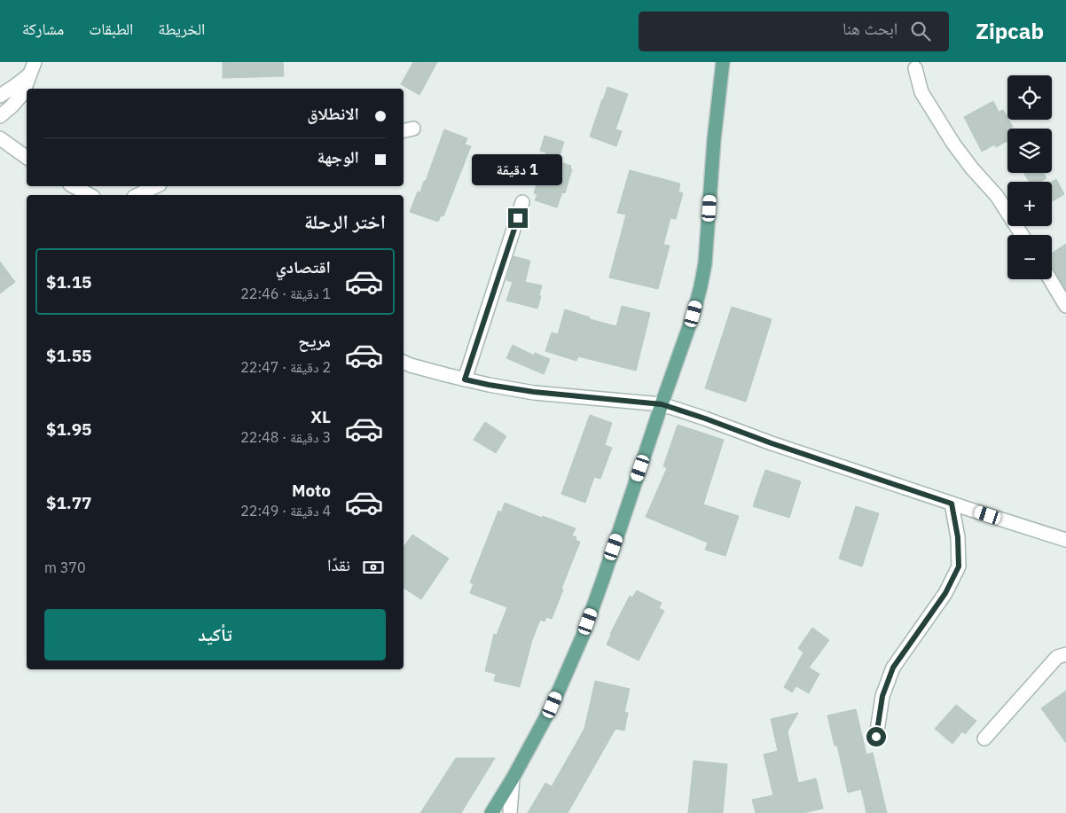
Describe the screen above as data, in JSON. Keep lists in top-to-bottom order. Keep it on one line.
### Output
{"page":{"header":"Zipcab","search":"ابحث هنا","nav":["الخريطة","الطبقات","مشاركة"],"map_buttons":["+","−"],"banner":["الانطلاق","الوجهة"],"bubble":"1 دقيقة","heading":"اختر الرحلة","list":[{"name":"اقتصادي","note":"1 دقيقة · 22:46","value":"$1.15"},{"name":"مريح","note":"2 دقيقة · 22:47","value":"$1.55"},{"name":"XL","note":"3 دقيقة · 22:48","value":"$1.95"},{"name":"Moto","note":"4 دقيقة · 22:49","value":"$1.77"}],"pay":["نقدًا","370 m"],"buttons":"تأكيد"}}
